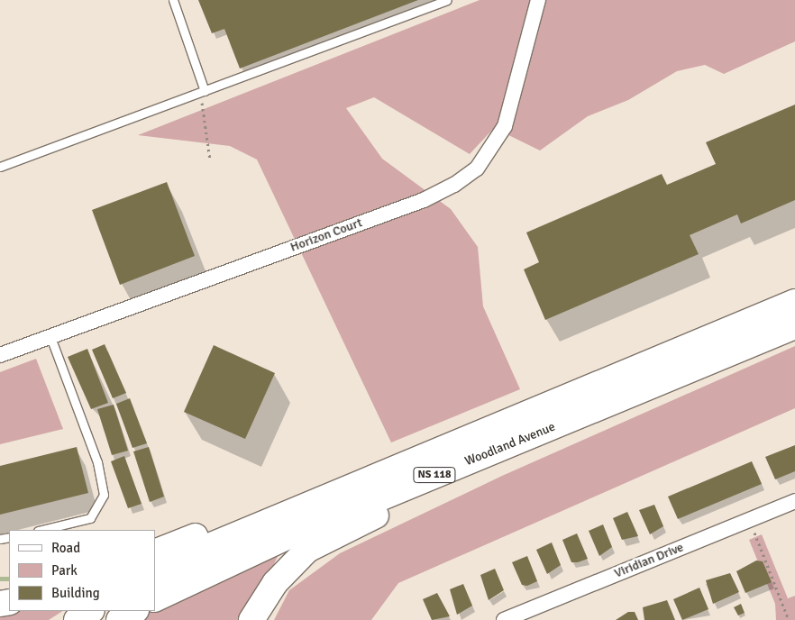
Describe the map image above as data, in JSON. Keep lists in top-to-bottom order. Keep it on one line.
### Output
{"streets":{"highway":["Woodland Avenue","NS 118"],"street":["Horizon Court","Viridian Drive"]},"legend":["Road","Park","Building"]}
